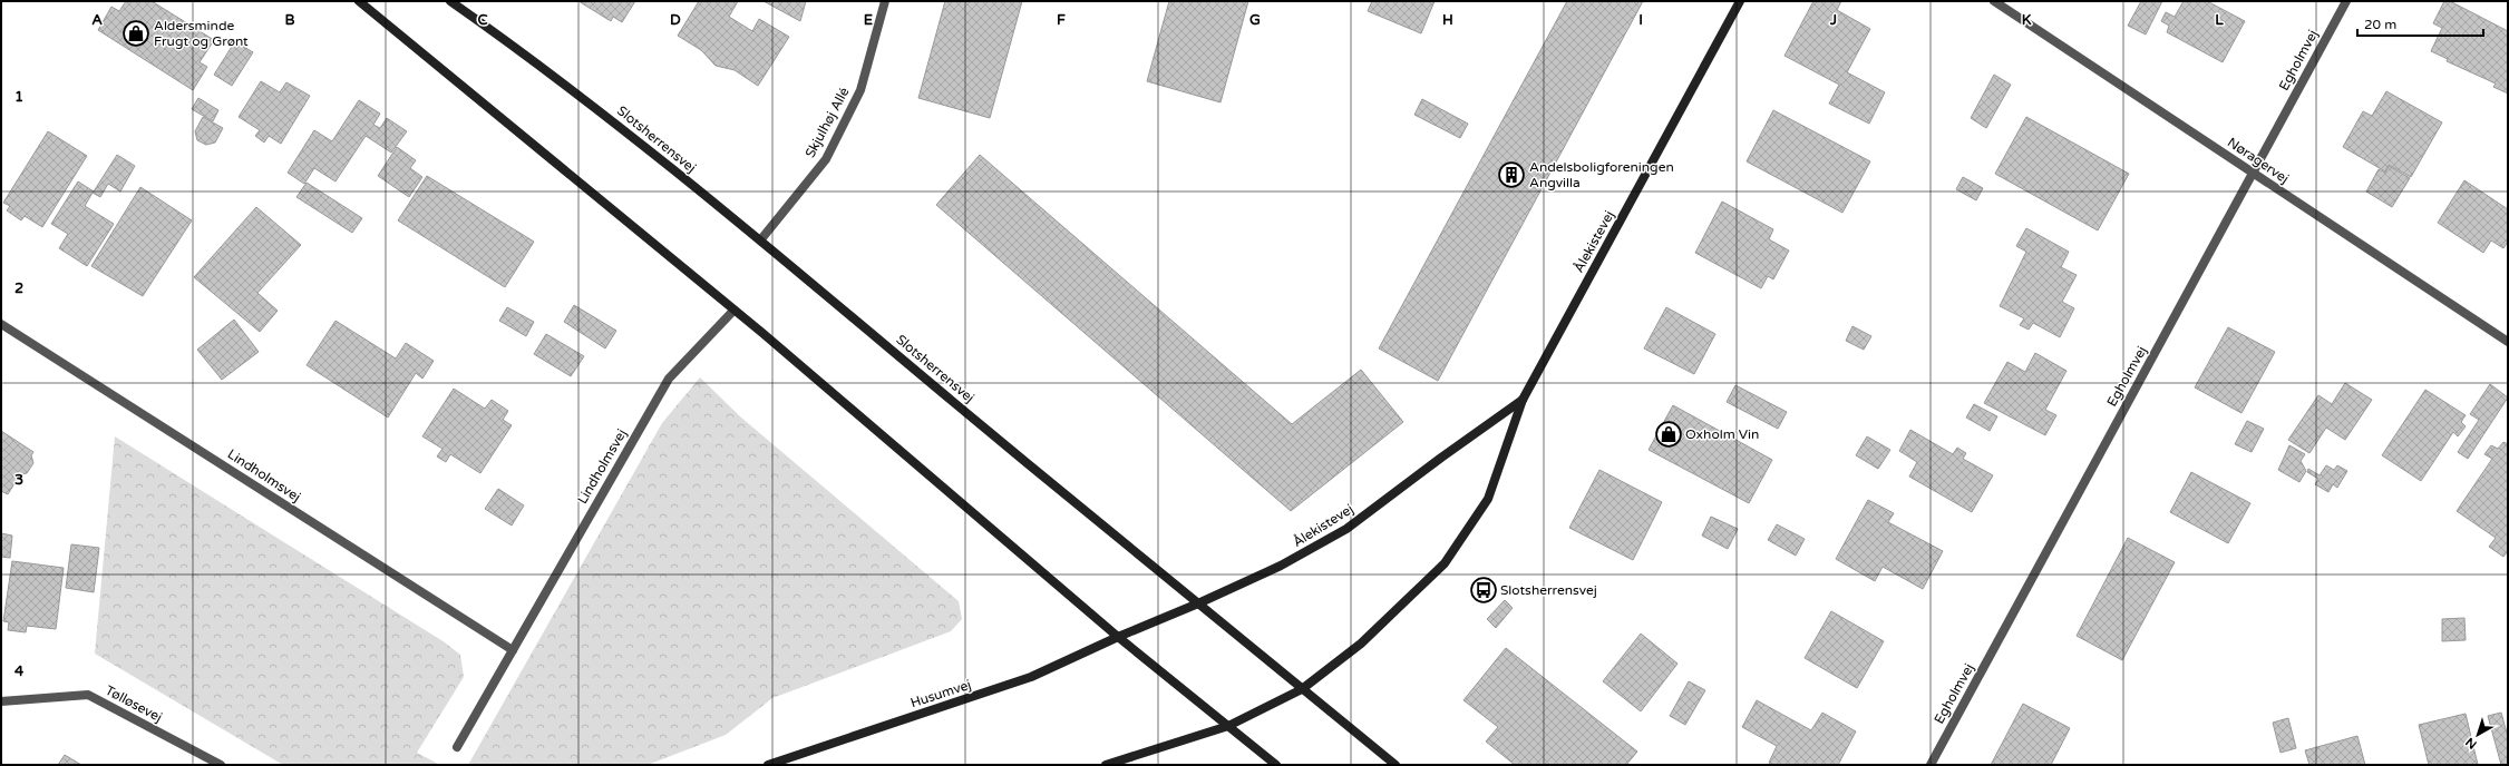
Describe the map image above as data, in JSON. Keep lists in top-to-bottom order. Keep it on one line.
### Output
{"streets":{"street":["Egholmvej","Skjulhøj Allé","Slotsherrensvej","Nøragervej","Ålekistevej","Lindholmsvej","Husumvej","Tølløsevej"]},"crossings":[["Egholmvej","Nøragervej"],["Skjulhøj Allé","Slotsherrensvej"],["Slotsherrensvej","Ålekistevej"],["Ålekistevej","Husumvej"]],"places":{"shop":["Aldersminde Frugt og Grønt","Oxholm Vin"],"building":["Andelsboligforeningen Angvilla"],"bus stop":["Slotsherrensvej"]},"scale_bar":"20 m","north":"bottom left","grid":{"columns":["A","B","C","D","E","F","G","H","I","J","K","L"],"rows":["1","2","3","4"]}}
